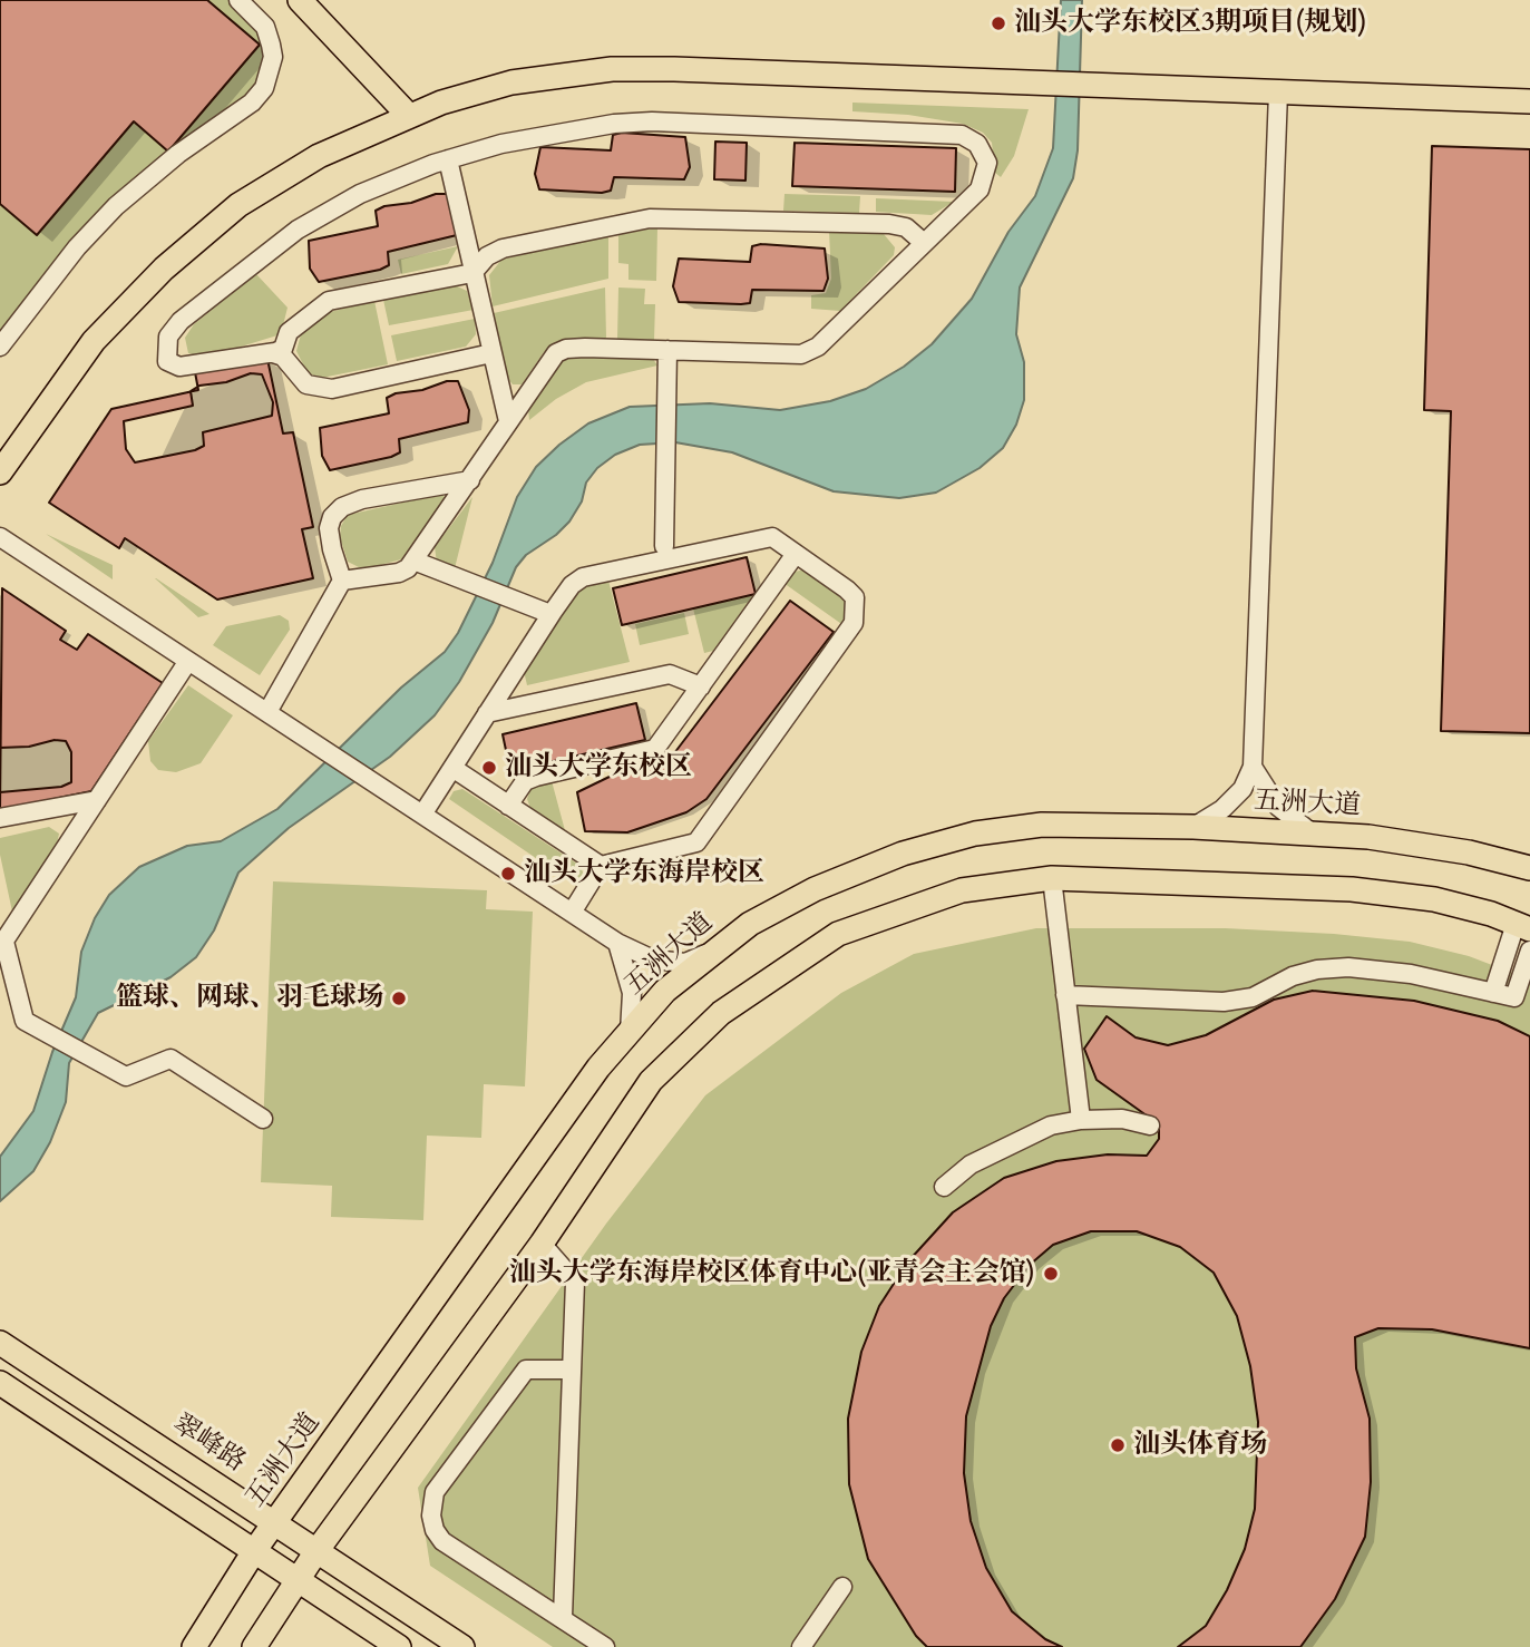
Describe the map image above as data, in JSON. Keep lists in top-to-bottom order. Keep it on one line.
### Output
{"streets":{"main road":["五洲大道","翠峰路"]},"crossings":[["五洲大道","翠峰路"]],"places":["汕头大学东校区3期项目(规划)","汕头大学东校区","汕头大学东海岸校区","篮球、网球、羽毛球场","汕头大学东海岸校区体育中心(亚青会主会馆)","汕头体育场"]}
